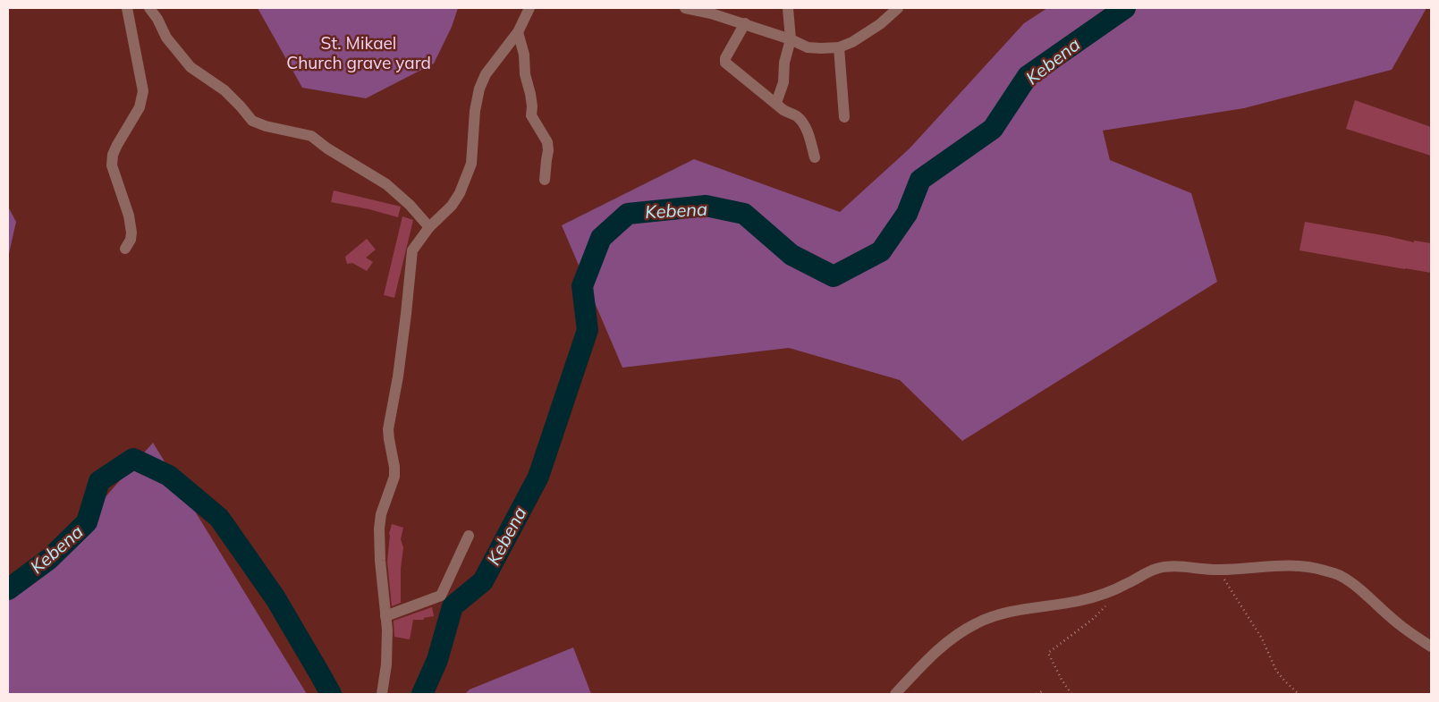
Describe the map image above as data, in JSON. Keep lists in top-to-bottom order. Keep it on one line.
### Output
{"water":["Kebena"],"parks":["St. Mikael Church grave yard"]}
